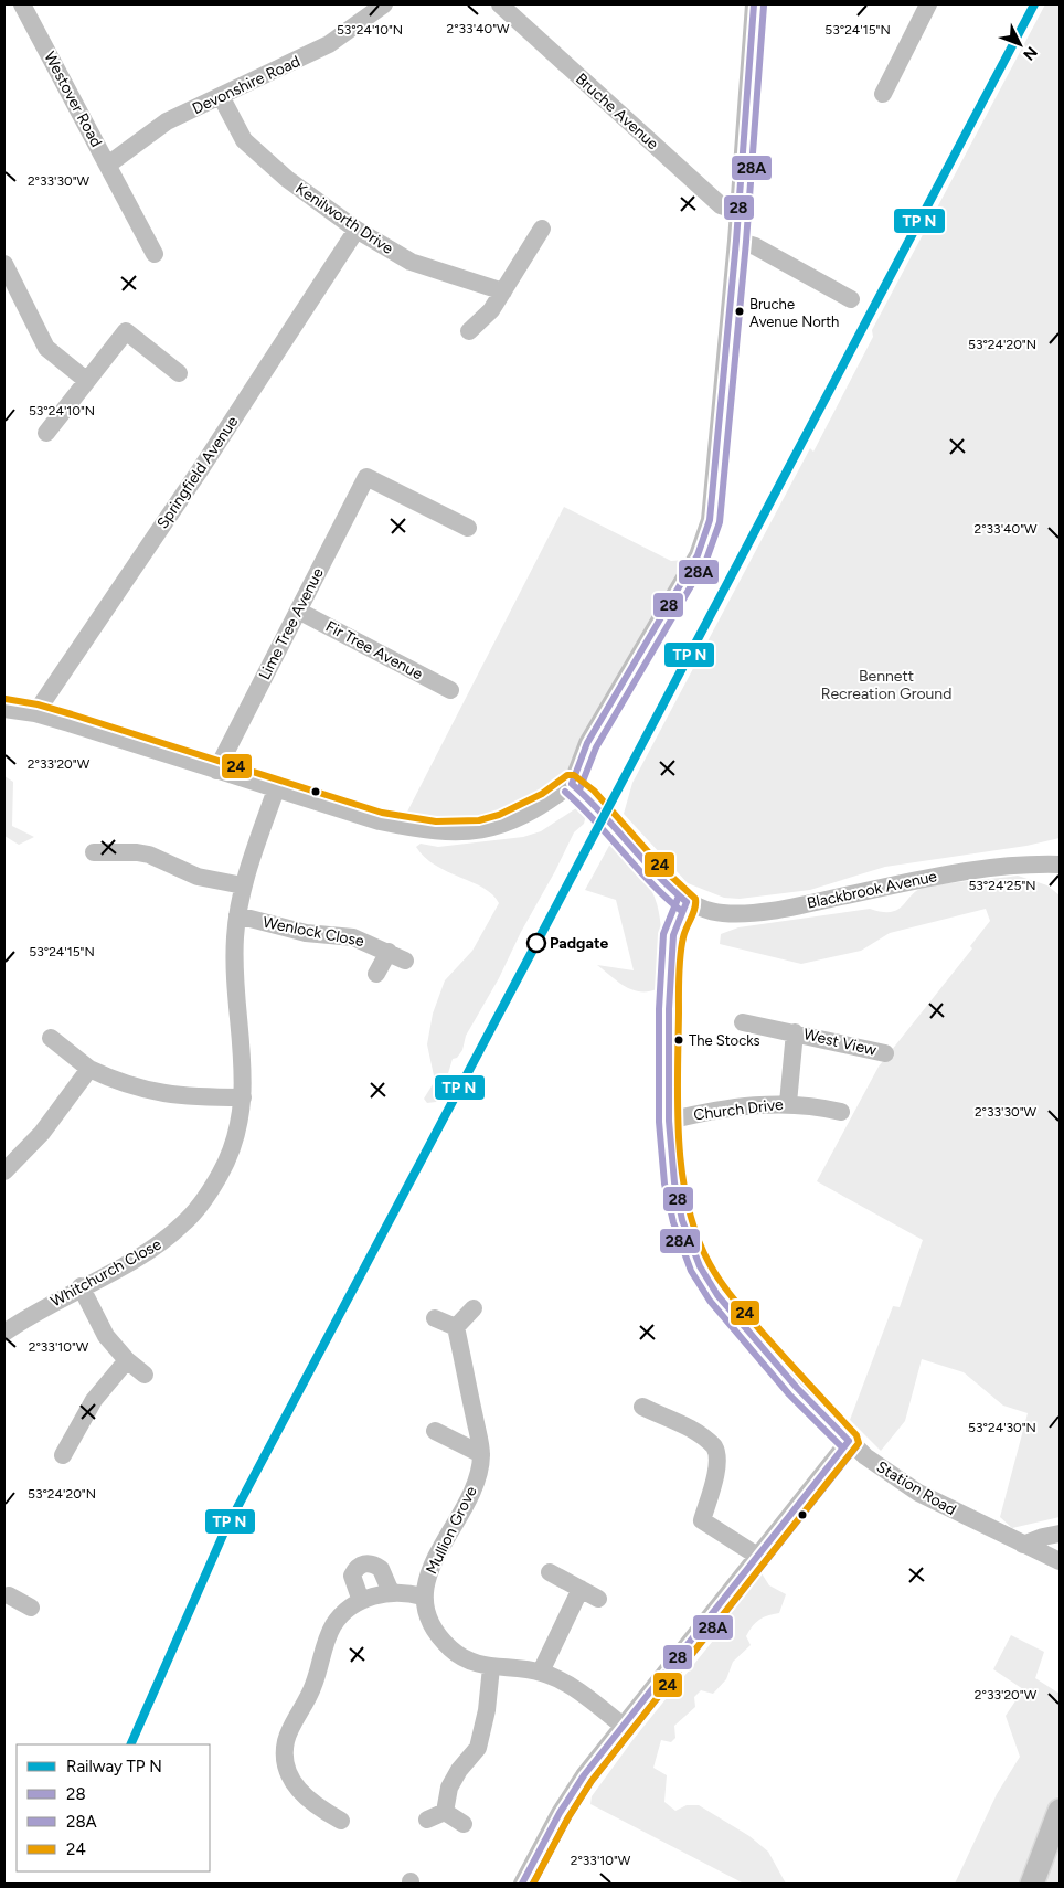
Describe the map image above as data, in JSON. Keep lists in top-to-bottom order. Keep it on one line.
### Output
{"streets":{"street":["Devonshire Road","Westover Road","Bruche Avenue","Kenilworth Drive","Springfield Avenue","Lime Tree Avenue","Fir Tree Avenue","Blackbrook Avenue","Wenlock Close","West View","Church Drive","Whitchurch Close","Station Road","Mullion Grove"]},"crossings":[["Devonshire Road","Westover Road"],["Devonshire Road","Kenilworth Drive"],["Kenilworth Drive","Springfield Avenue"],["Lime Tree Avenue","Fir Tree Avenue"],["Blackbrook Avenue","Station Road"],["Wenlock Close","Whitchurch Close"],["West View","Church Drive"],["Church Drive","Station Road"]],"parks":["Bennett Recreation Ground"],"places":["Bruche Avenue North","Padgate","The Stocks"],"lines":["transit line 28","transit line 28A","transit line 24"],"legend":["Railway TP N","28","28A","24"],"north":"bottom right","coordinates":["2°33'40\"W","53°24'10\"N","53°24'15\"N","2°33'30\"W","53°24'20\"N","2°33'20\"W","53°24'25\"N","2°33'10\"W","53°24'30\"N"]}
